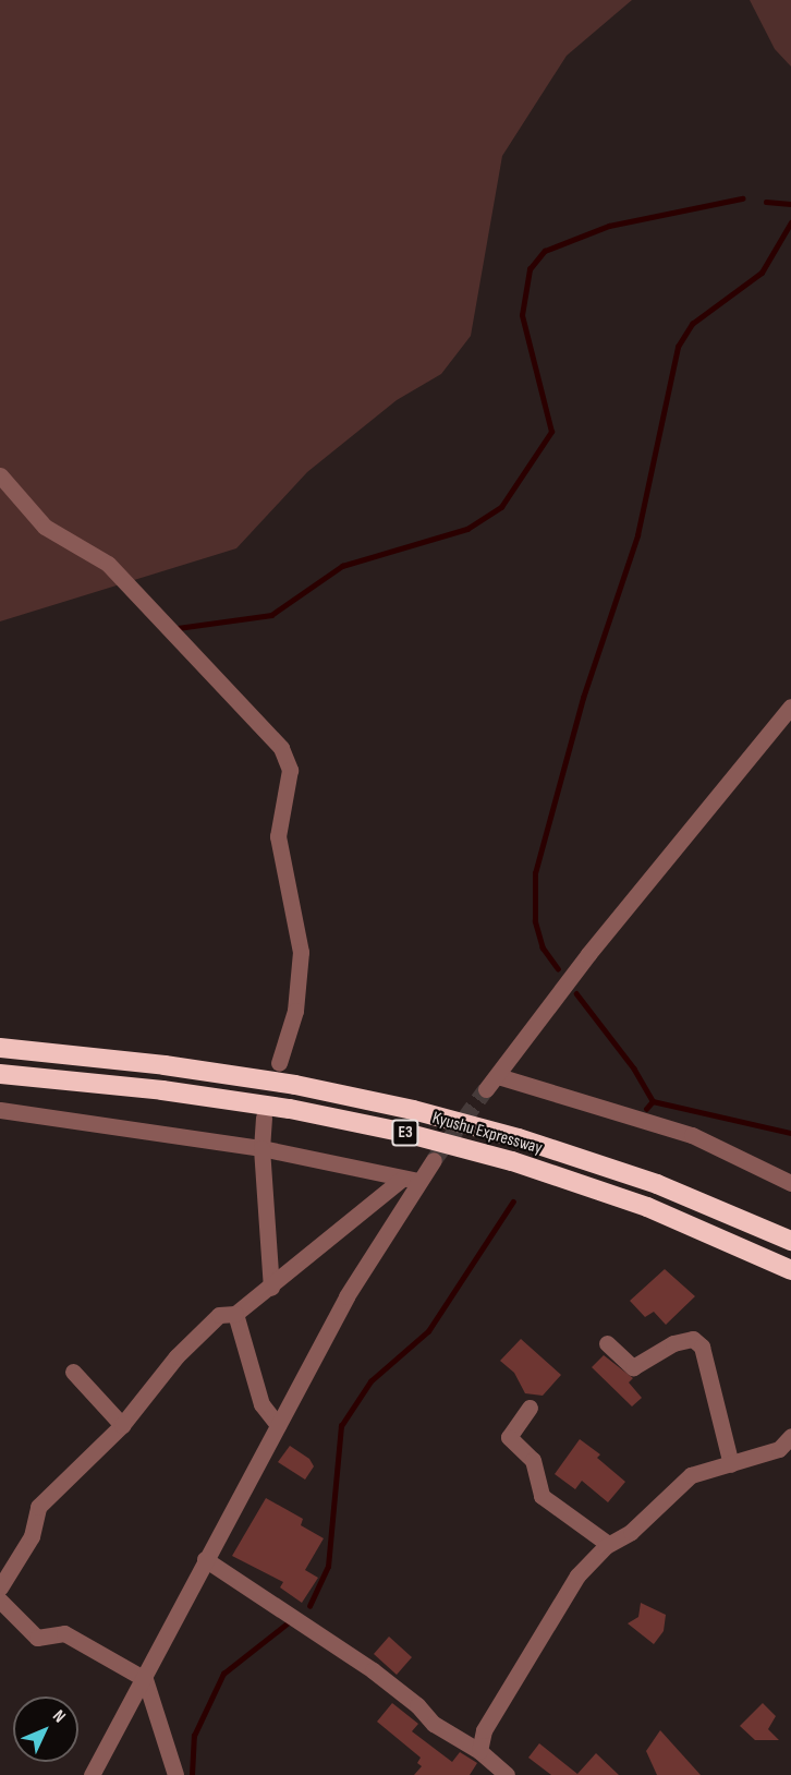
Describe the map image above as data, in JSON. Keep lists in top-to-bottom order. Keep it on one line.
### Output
{"streets":{"highway":["E3","Kyushu Expressway"]},"north":"top right"}
